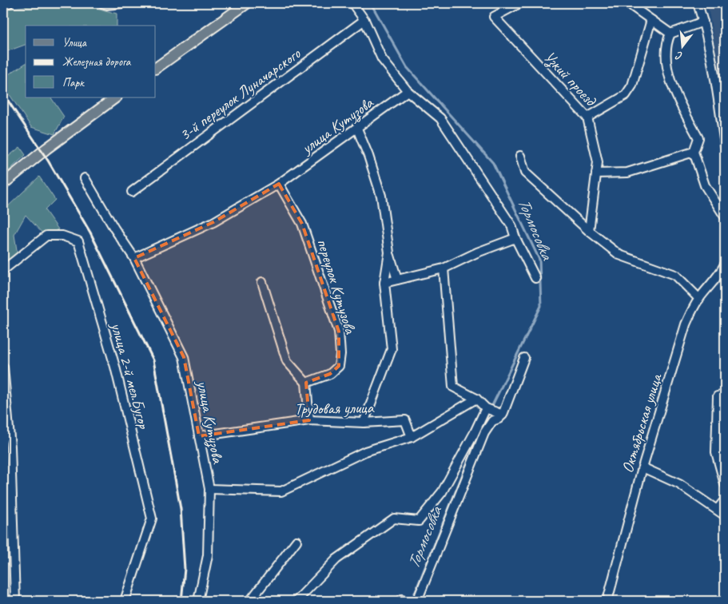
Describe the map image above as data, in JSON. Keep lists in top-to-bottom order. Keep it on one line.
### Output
{"streets":{"street":["Узкий проезд","3-й переулок Луначарского","улица Кутузова","переулок Кутузова","улица 2-й мел.Бугор","Трудовая улица","Октябрьская улица"]},"crossings":[["улица Кутузова","переулок Кутузова"],["улица Кутузова","Трудовая улица"]],"water":["Тормосовка"],"legend":["Улица","Железная дорога","Парк"],"north":"bottom"}
